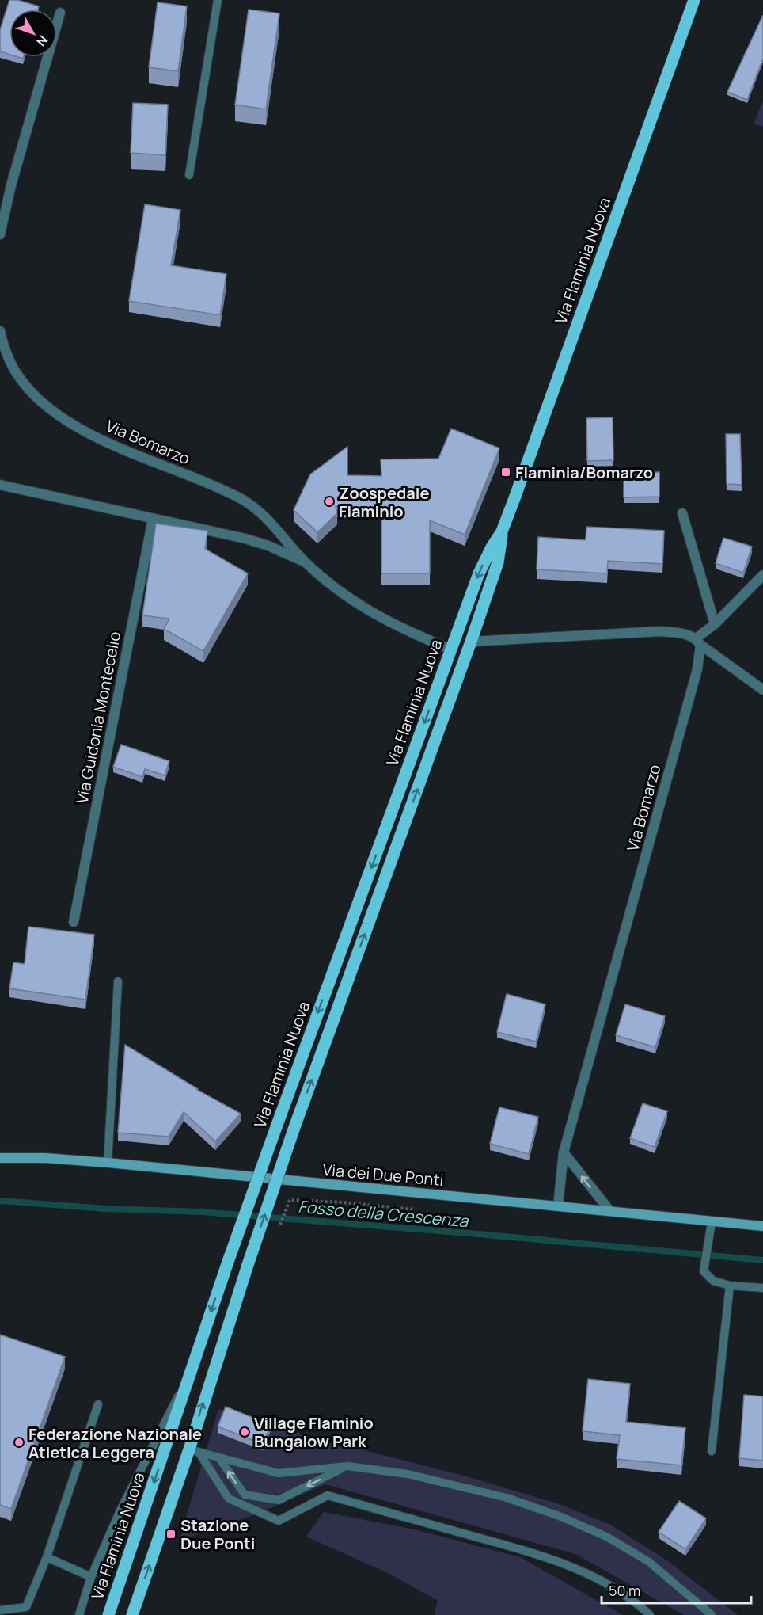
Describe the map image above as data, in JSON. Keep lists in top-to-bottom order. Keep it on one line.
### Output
{"streets":{"main road":["Via Flaminia Nuova"],"street":["Via Bomarzo","Via Guidonia Montecelio","Via dei Due Ponti"]},"crossings":[["Via Flaminia Nuova","Via Bomarzo"],["Via Bomarzo","Via Guidonia Montecelio"],["Via Bomarzo","Via dei Due Ponti"]],"water":["Fosso della Crescenza"],"places":{"transit":["Flaminia/Bomarzo","Stazione Due Ponti"],"other":["Zoospedale Flaminio","Village Flaminio Bungalow Park","Federazione Nazionale Atletica Leggera"]},"scale_bar":"50 m","north":"bottom right"}
